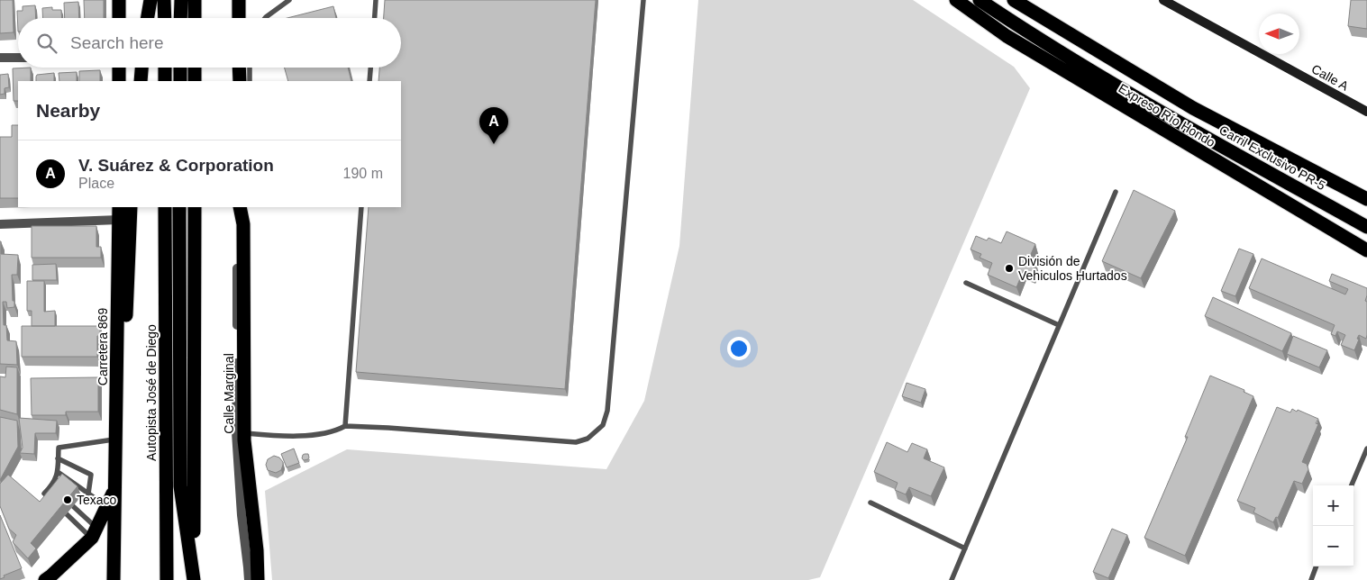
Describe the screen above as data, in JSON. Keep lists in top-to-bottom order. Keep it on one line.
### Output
{"streets":{"highway":["Expreso Río Hondo","Carril Exclusivo PR-5","Carretera 869","Autopista José de Diego","Calle Marginal"],"street":["Calle A"]},"places":["División de Vehiculos Hurtados","Texaco"],"north":"left","page":{"search":"Search here","heading":"Nearby","pins":"A","list":[{"mark":"A","name":"V. Suárez & Corporation","note":"Place","value":"190 m"}],"map_buttons":["+","−"]}}
